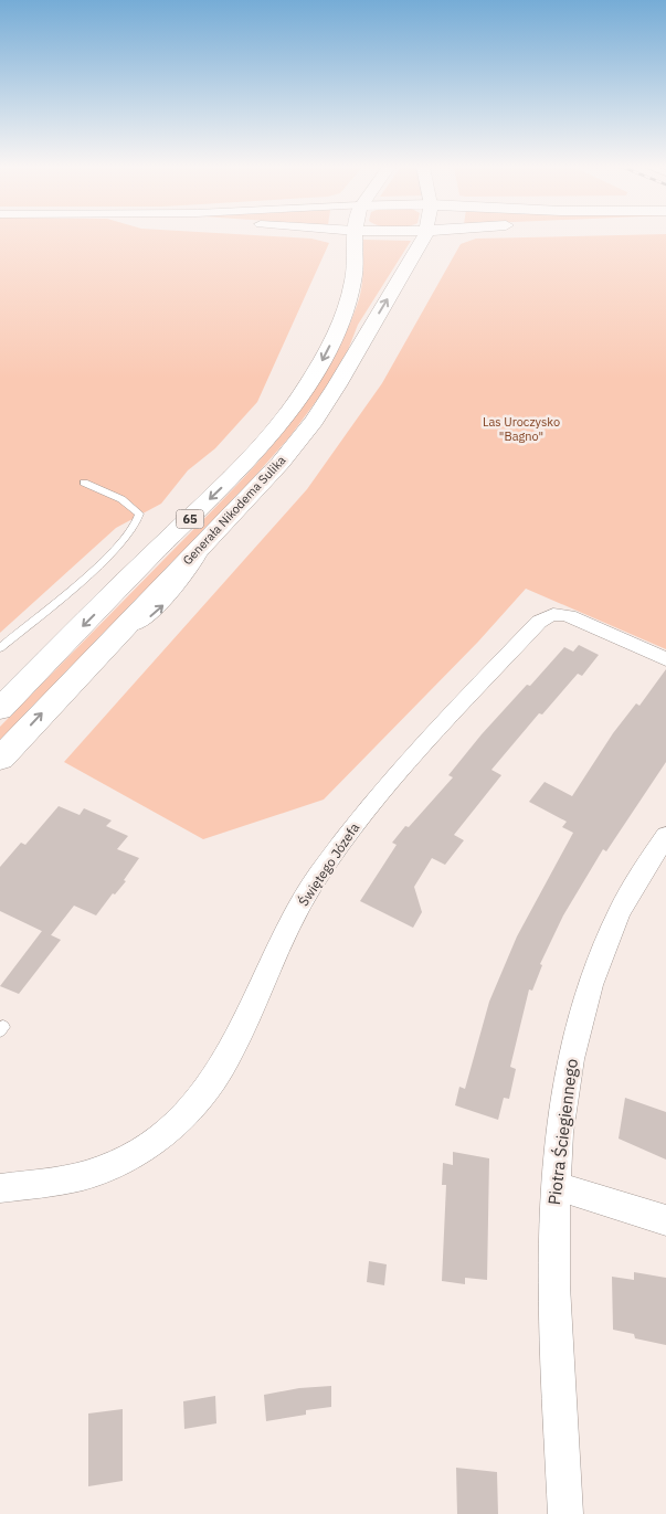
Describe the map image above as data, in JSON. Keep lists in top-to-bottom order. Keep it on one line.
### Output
{"streets":{"main road":["Generała Nikodema Sulika","65"],"street":["Świętego Józefa","Piotra Ściegiennego"]},"parks":["Las Uroczysko \"Bagno\""]}
